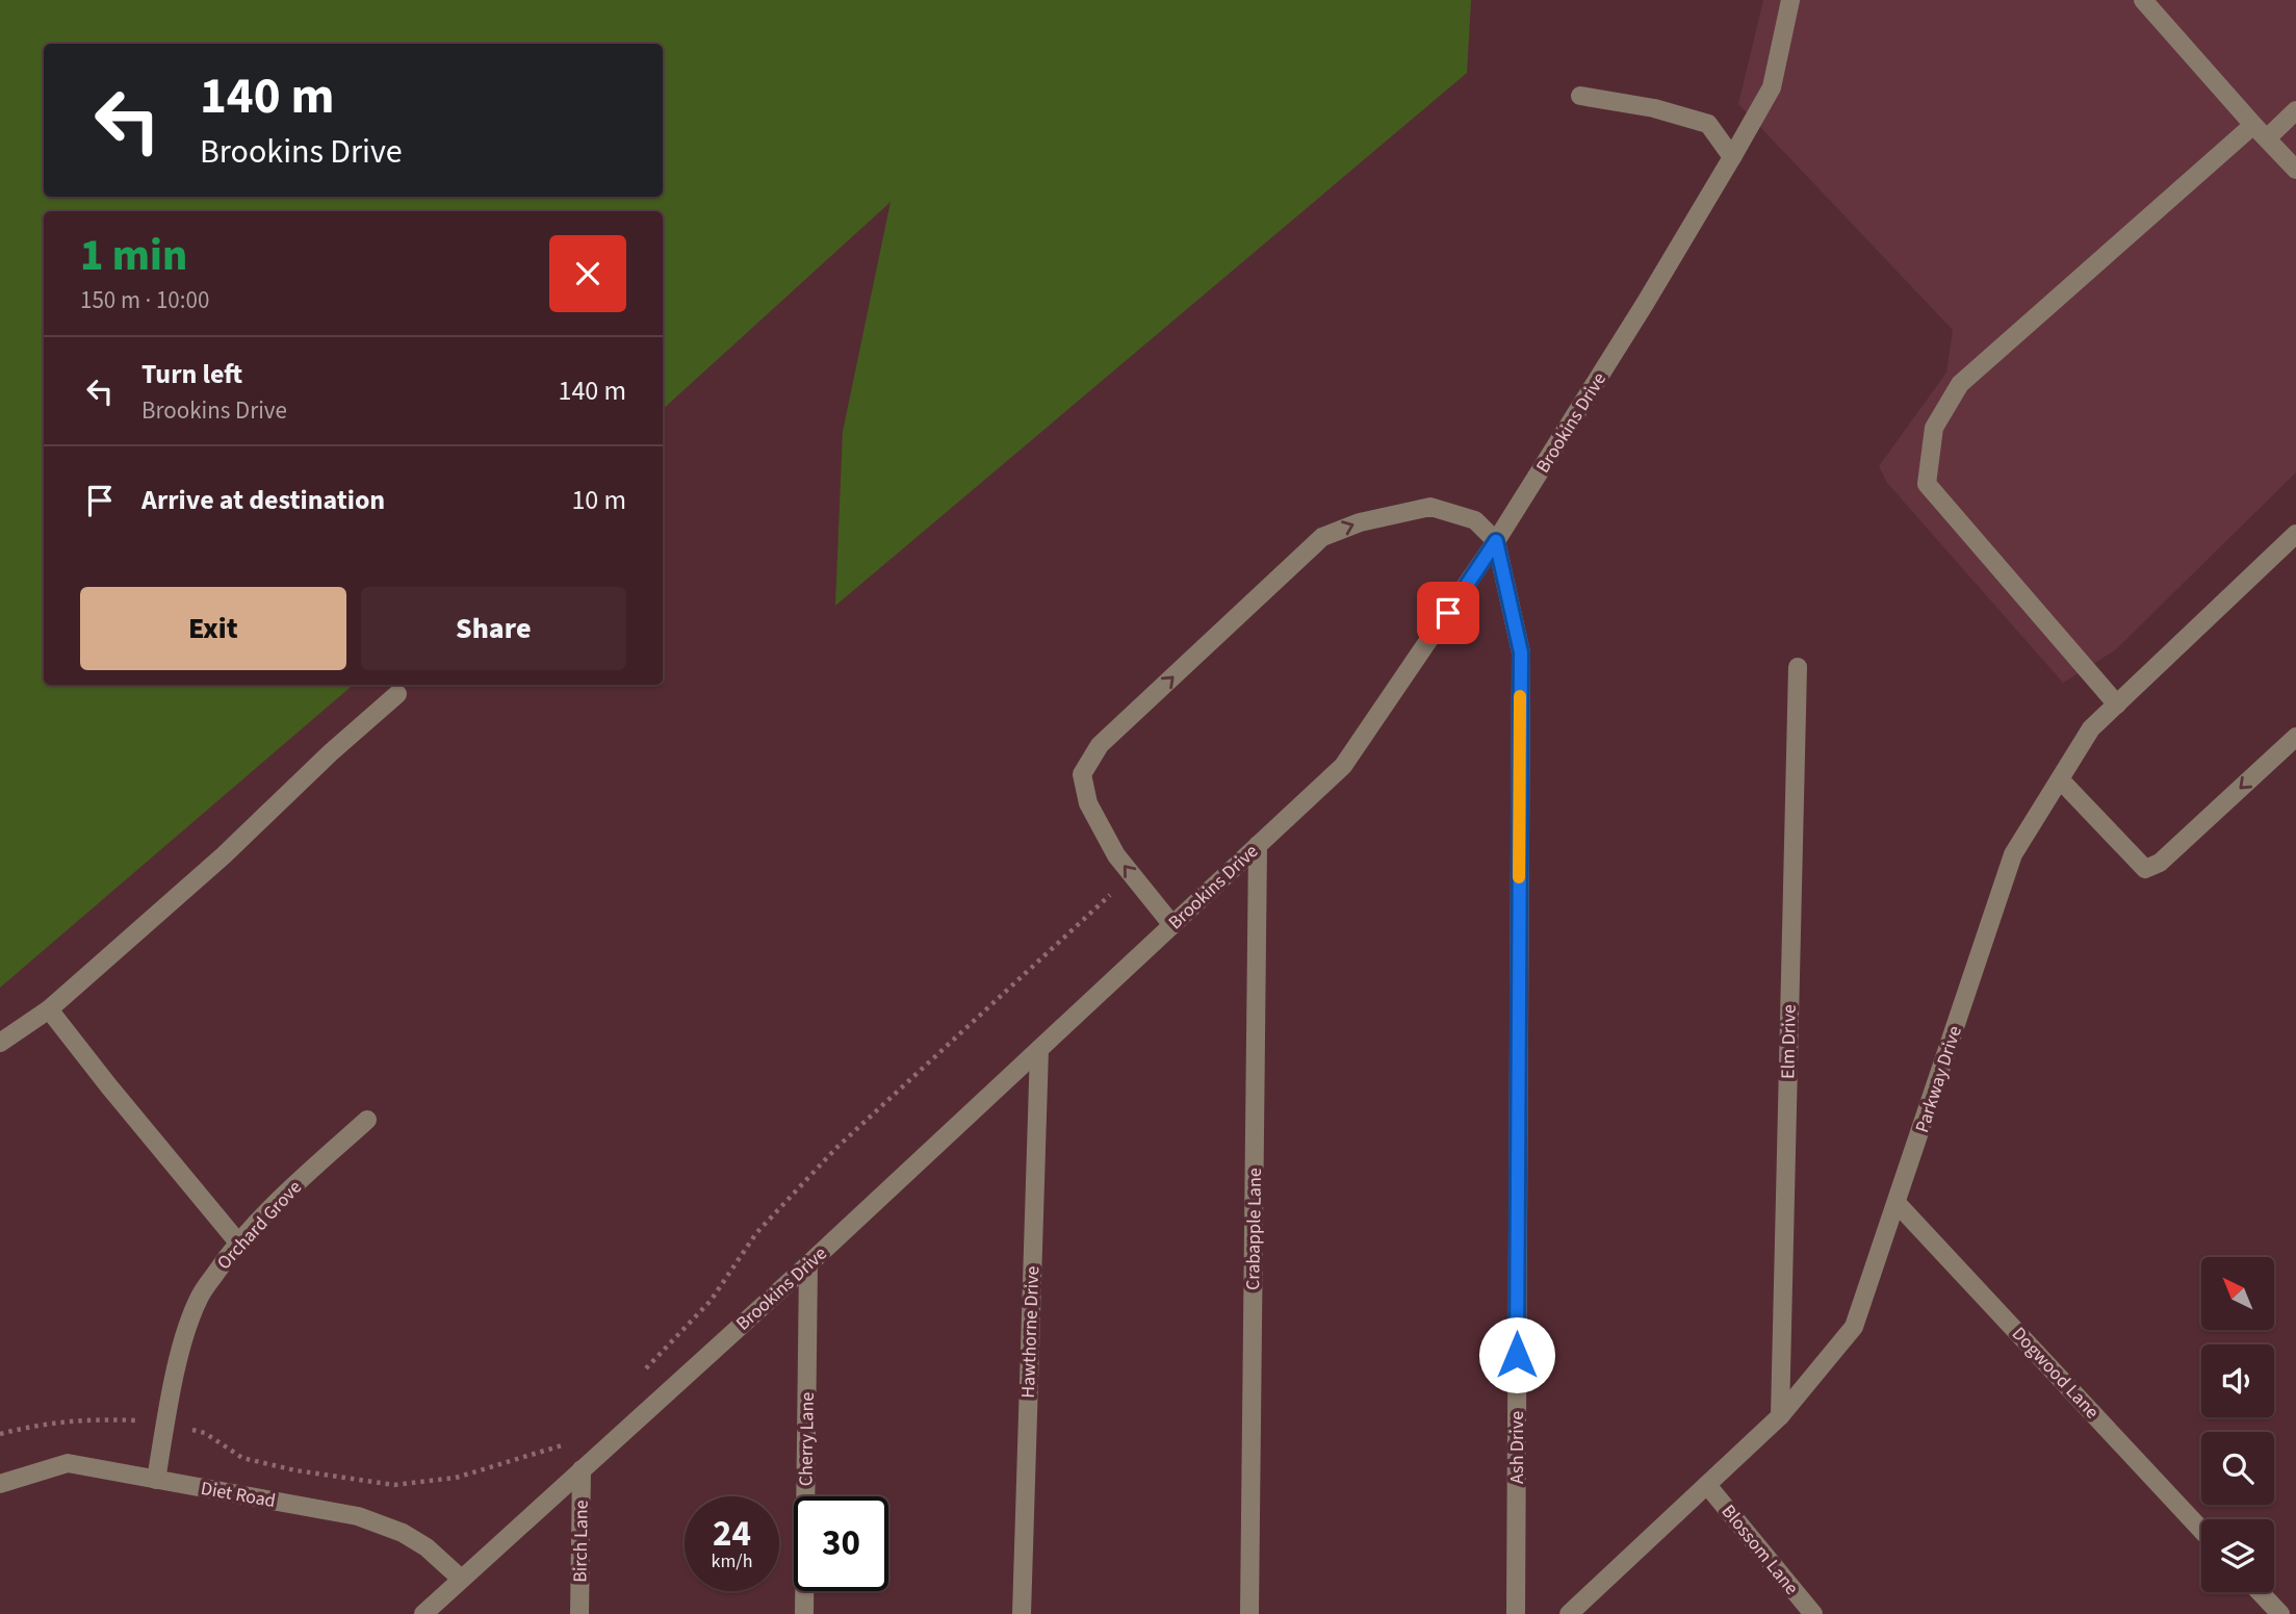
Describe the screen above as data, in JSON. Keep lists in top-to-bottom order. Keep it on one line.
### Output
{"streets":{"street":["Brookins Drive","Elm Drive","Parkway Drive","Orchard Grove","Crabapple Lane","Hawthorne Drive","Dogwood Lane","Cherry Lane","Ash Drive","Diet Road","Birch Lane","Blossom Lane"]},"crossings":[["Brookins Drive","Crabapple Lane"],["Brookins Drive","Hawthorne Drive"],["Brookins Drive","Cherry Lane"],["Brookins Drive","Ash Drive"],["Brookins Drive","Diet Road"],["Brookins Drive","Birch Lane"],["Elm Drive","Parkway Drive"],["Parkway Drive","Dogwood Lane"],["Parkway Drive","Blossom Lane"],["Orchard Grove","Diet Road"]],"north":"top left","page":{"turn":["140 m","Brookins Drive"],"heading":["1 min","150 m · 10:00"],"list":[{"name":"Turn left","note":"Brookins Drive","value":"140 m"},{"name":"Arrive at destination","value":"10 m"}],"buttons":["Exit","Share"],"speed":"24 km/h","limit":"30"}}
